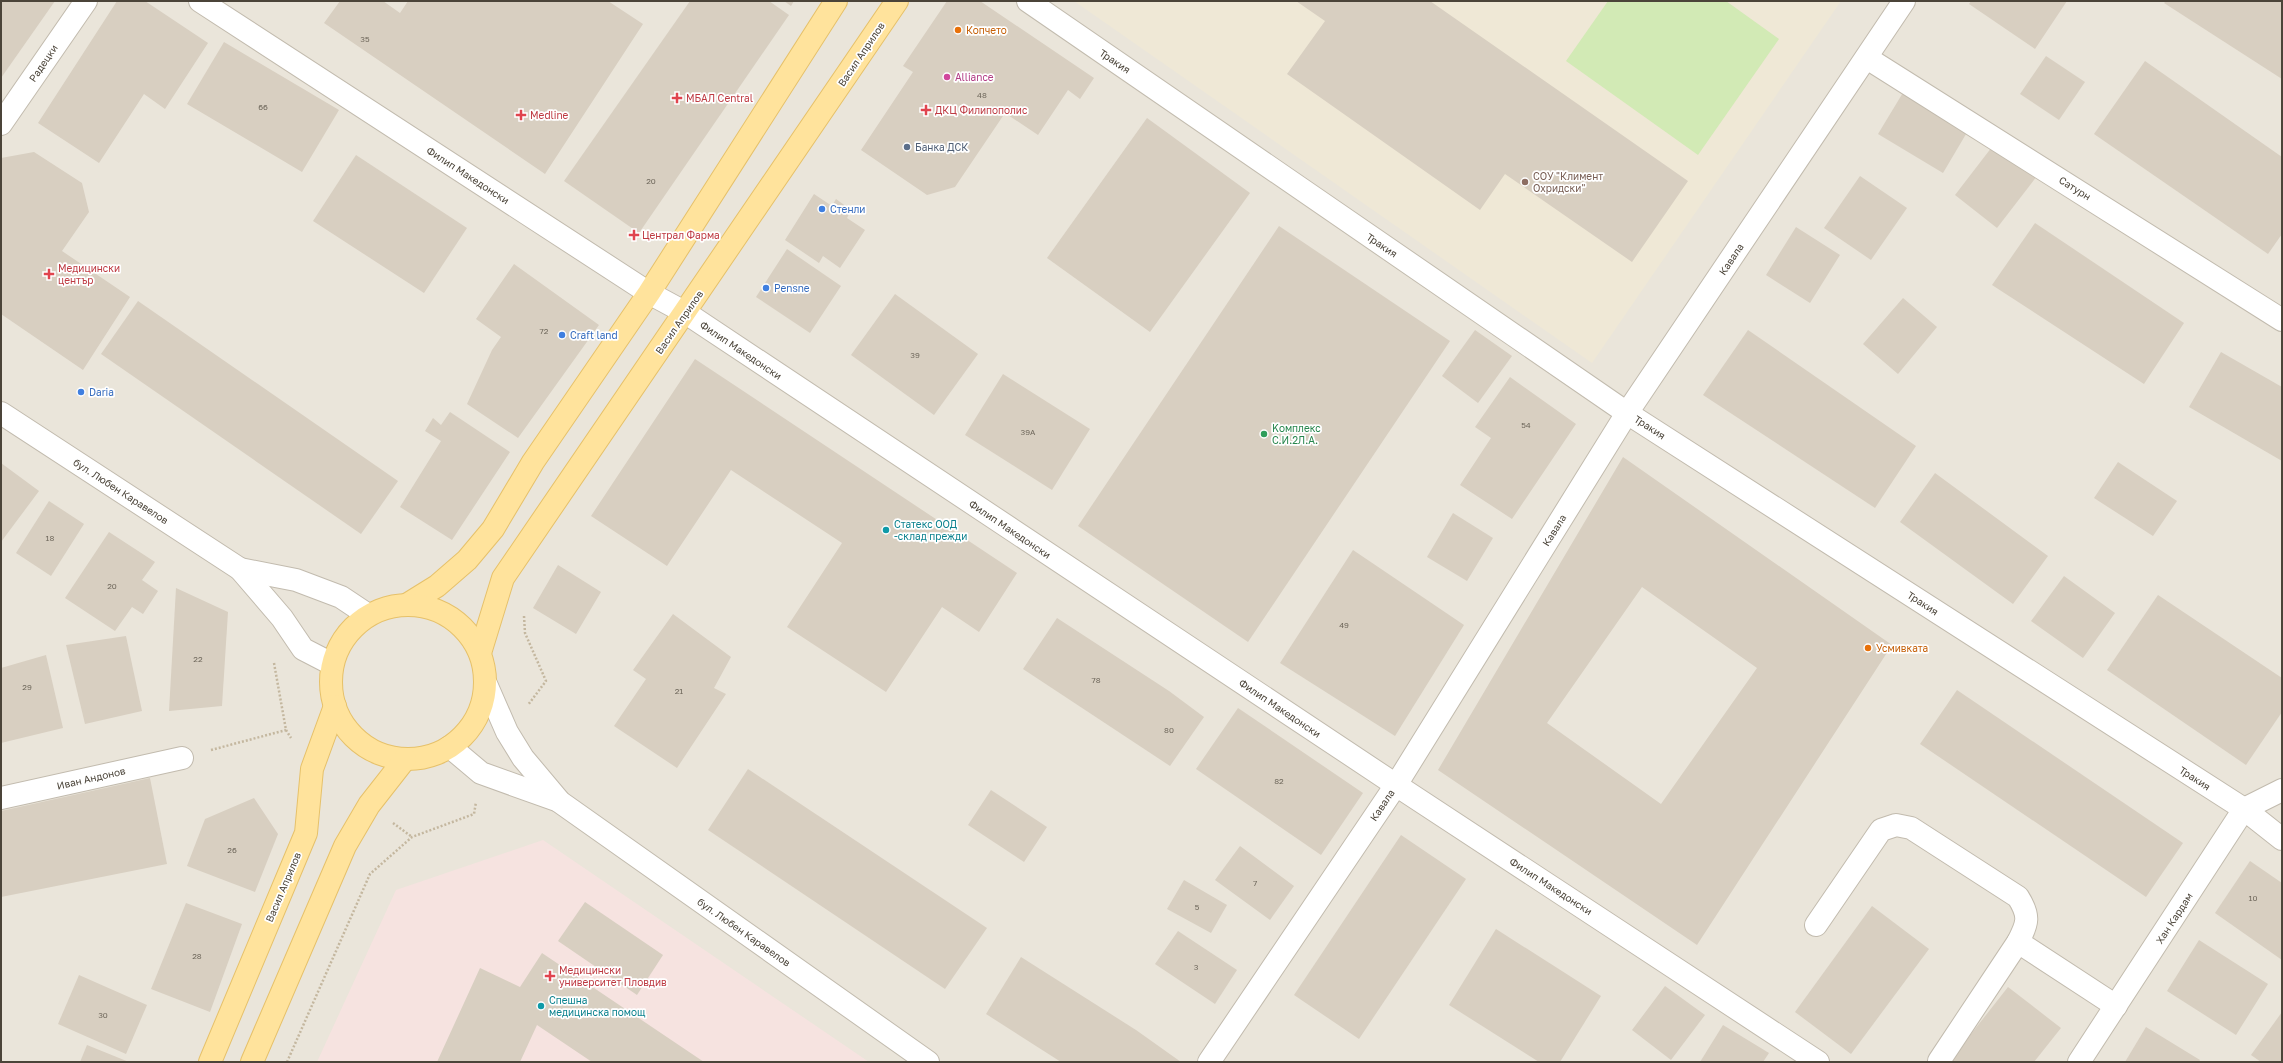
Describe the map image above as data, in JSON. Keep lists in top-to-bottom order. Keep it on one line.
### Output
{"streets":{"main road":["Васил Априлов"],"street":["Тракия","Радецки","Филип Македонски","Сатурн","Кавала","бул. Любен Каравелов","Иван Андонов","Хан Кардам"]},"crossings":[["Васил Априлов","Филип Македонски"],["Тракия","Кавала"],["Тракия","Хан Кардам"],["Филип Македонски","Кавала"],["Сатурн","Кавала"]],"places":{"other":["Копчето","Alliance","Банка ДСК","СОУ \"Климент Охридски\"","Стенли","Pensne","Craft land","Daria","Kомплекс С.И.2Л.А.","Статекс ООД -склад прежди","Усмивката","Спешна медицинска помощ"],"health":["МБАЛ Central","ДКЦ Филипополис","Medline","Централ Фарма","Медицински център","Медицински университет Пловдив"]},"house_numbers":["35","48","66","20","72","39","54","39А","18","20","49","22","78","29","21","80","82","26","7","10","5","28","3","30"]}
